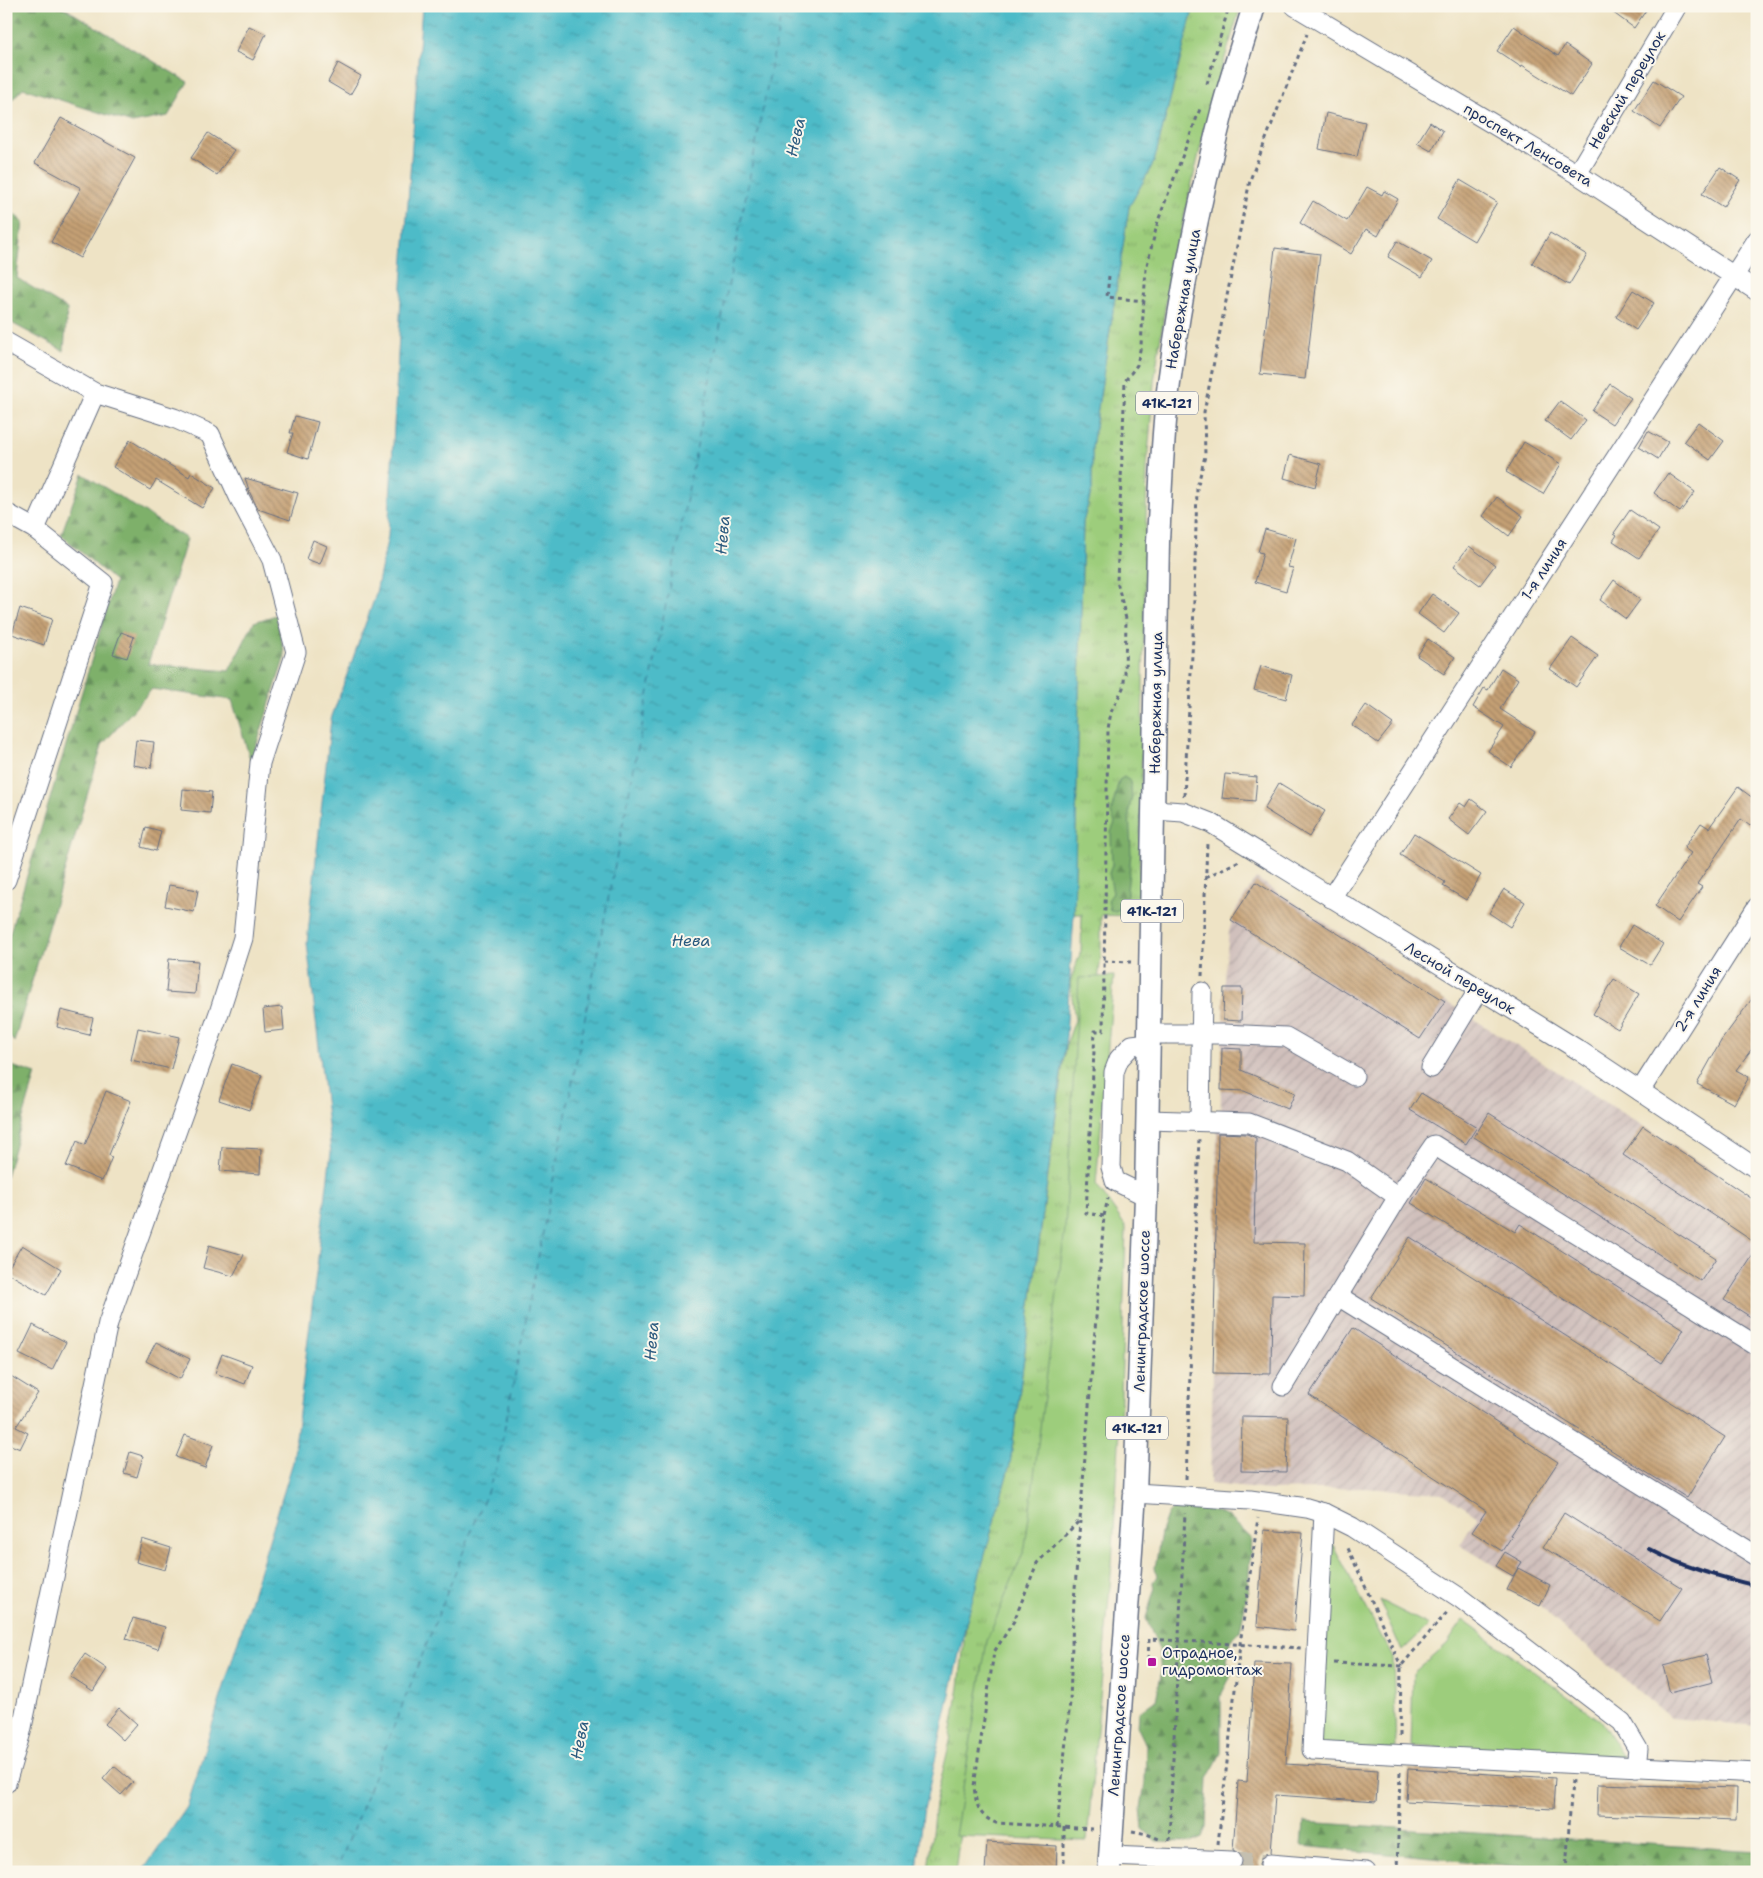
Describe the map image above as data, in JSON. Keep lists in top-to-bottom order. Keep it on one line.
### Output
{"streets":{"main road":["Набережная улица","41К-121","Ленинградское шоссе"],"street":["Невский переулок","проспект Ленсовета","1-я линия","Лесной переулок","2-я линия"]},"crossings":[["Невский переулок","проспект Ленсовета"],["проспект Ленсовета","1-я линия"],["Набережная улица","Лесной переулок"],["Набережная улица","Ленинградское шоссе"],["1-я линия","Лесной переулок"],["Лесной переулок","2-я линия"],["Лесной переулок","Ленинградское шоссе"]],"water":["Нева"],"places":{"transit":["Отрадное, гидромонтаж"]}}
